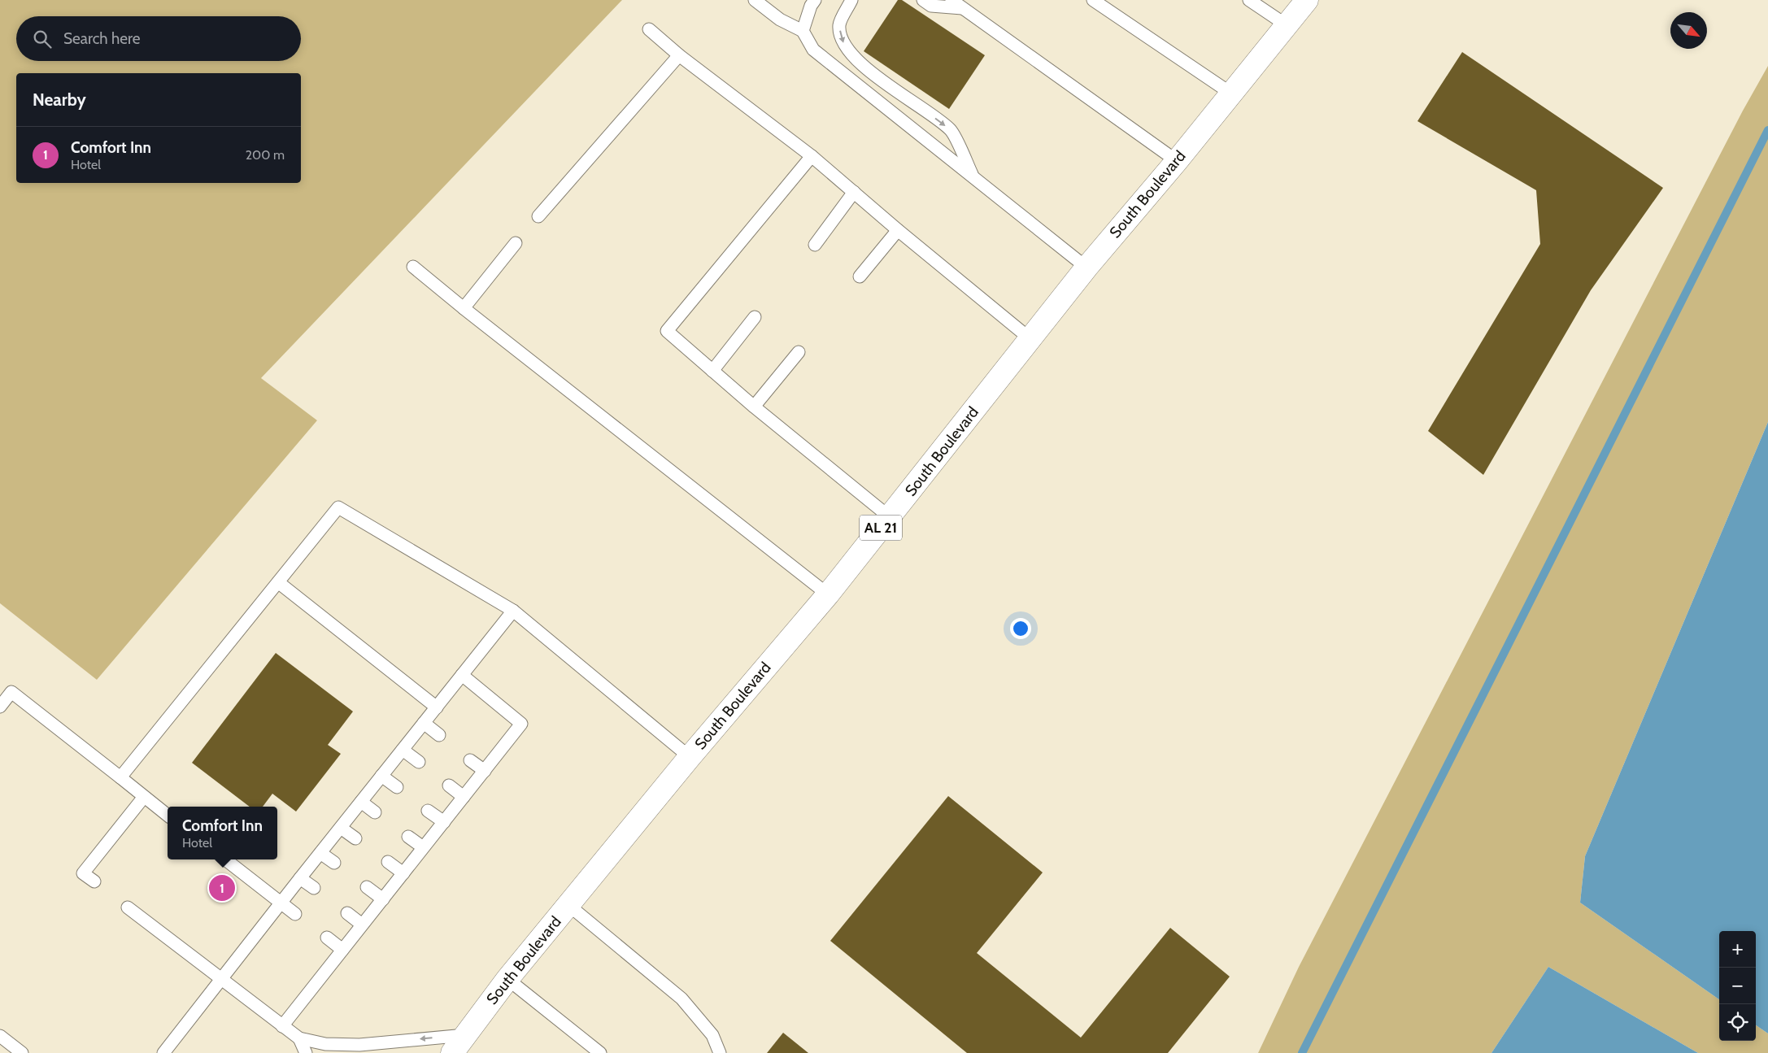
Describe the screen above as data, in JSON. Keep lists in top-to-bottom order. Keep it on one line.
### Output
{"streets":{"main road":["South Boulevard","AL 21"]},"north":"bottom right","page":{"search":"Search here","heading":"Nearby","list":[{"mark":"1","name":"Comfort Inn","note":"Hotel","value":"200 m"}],"popup":["Comfort Inn","Hotel"],"pins":"1","map_buttons":["+","−"]}}
